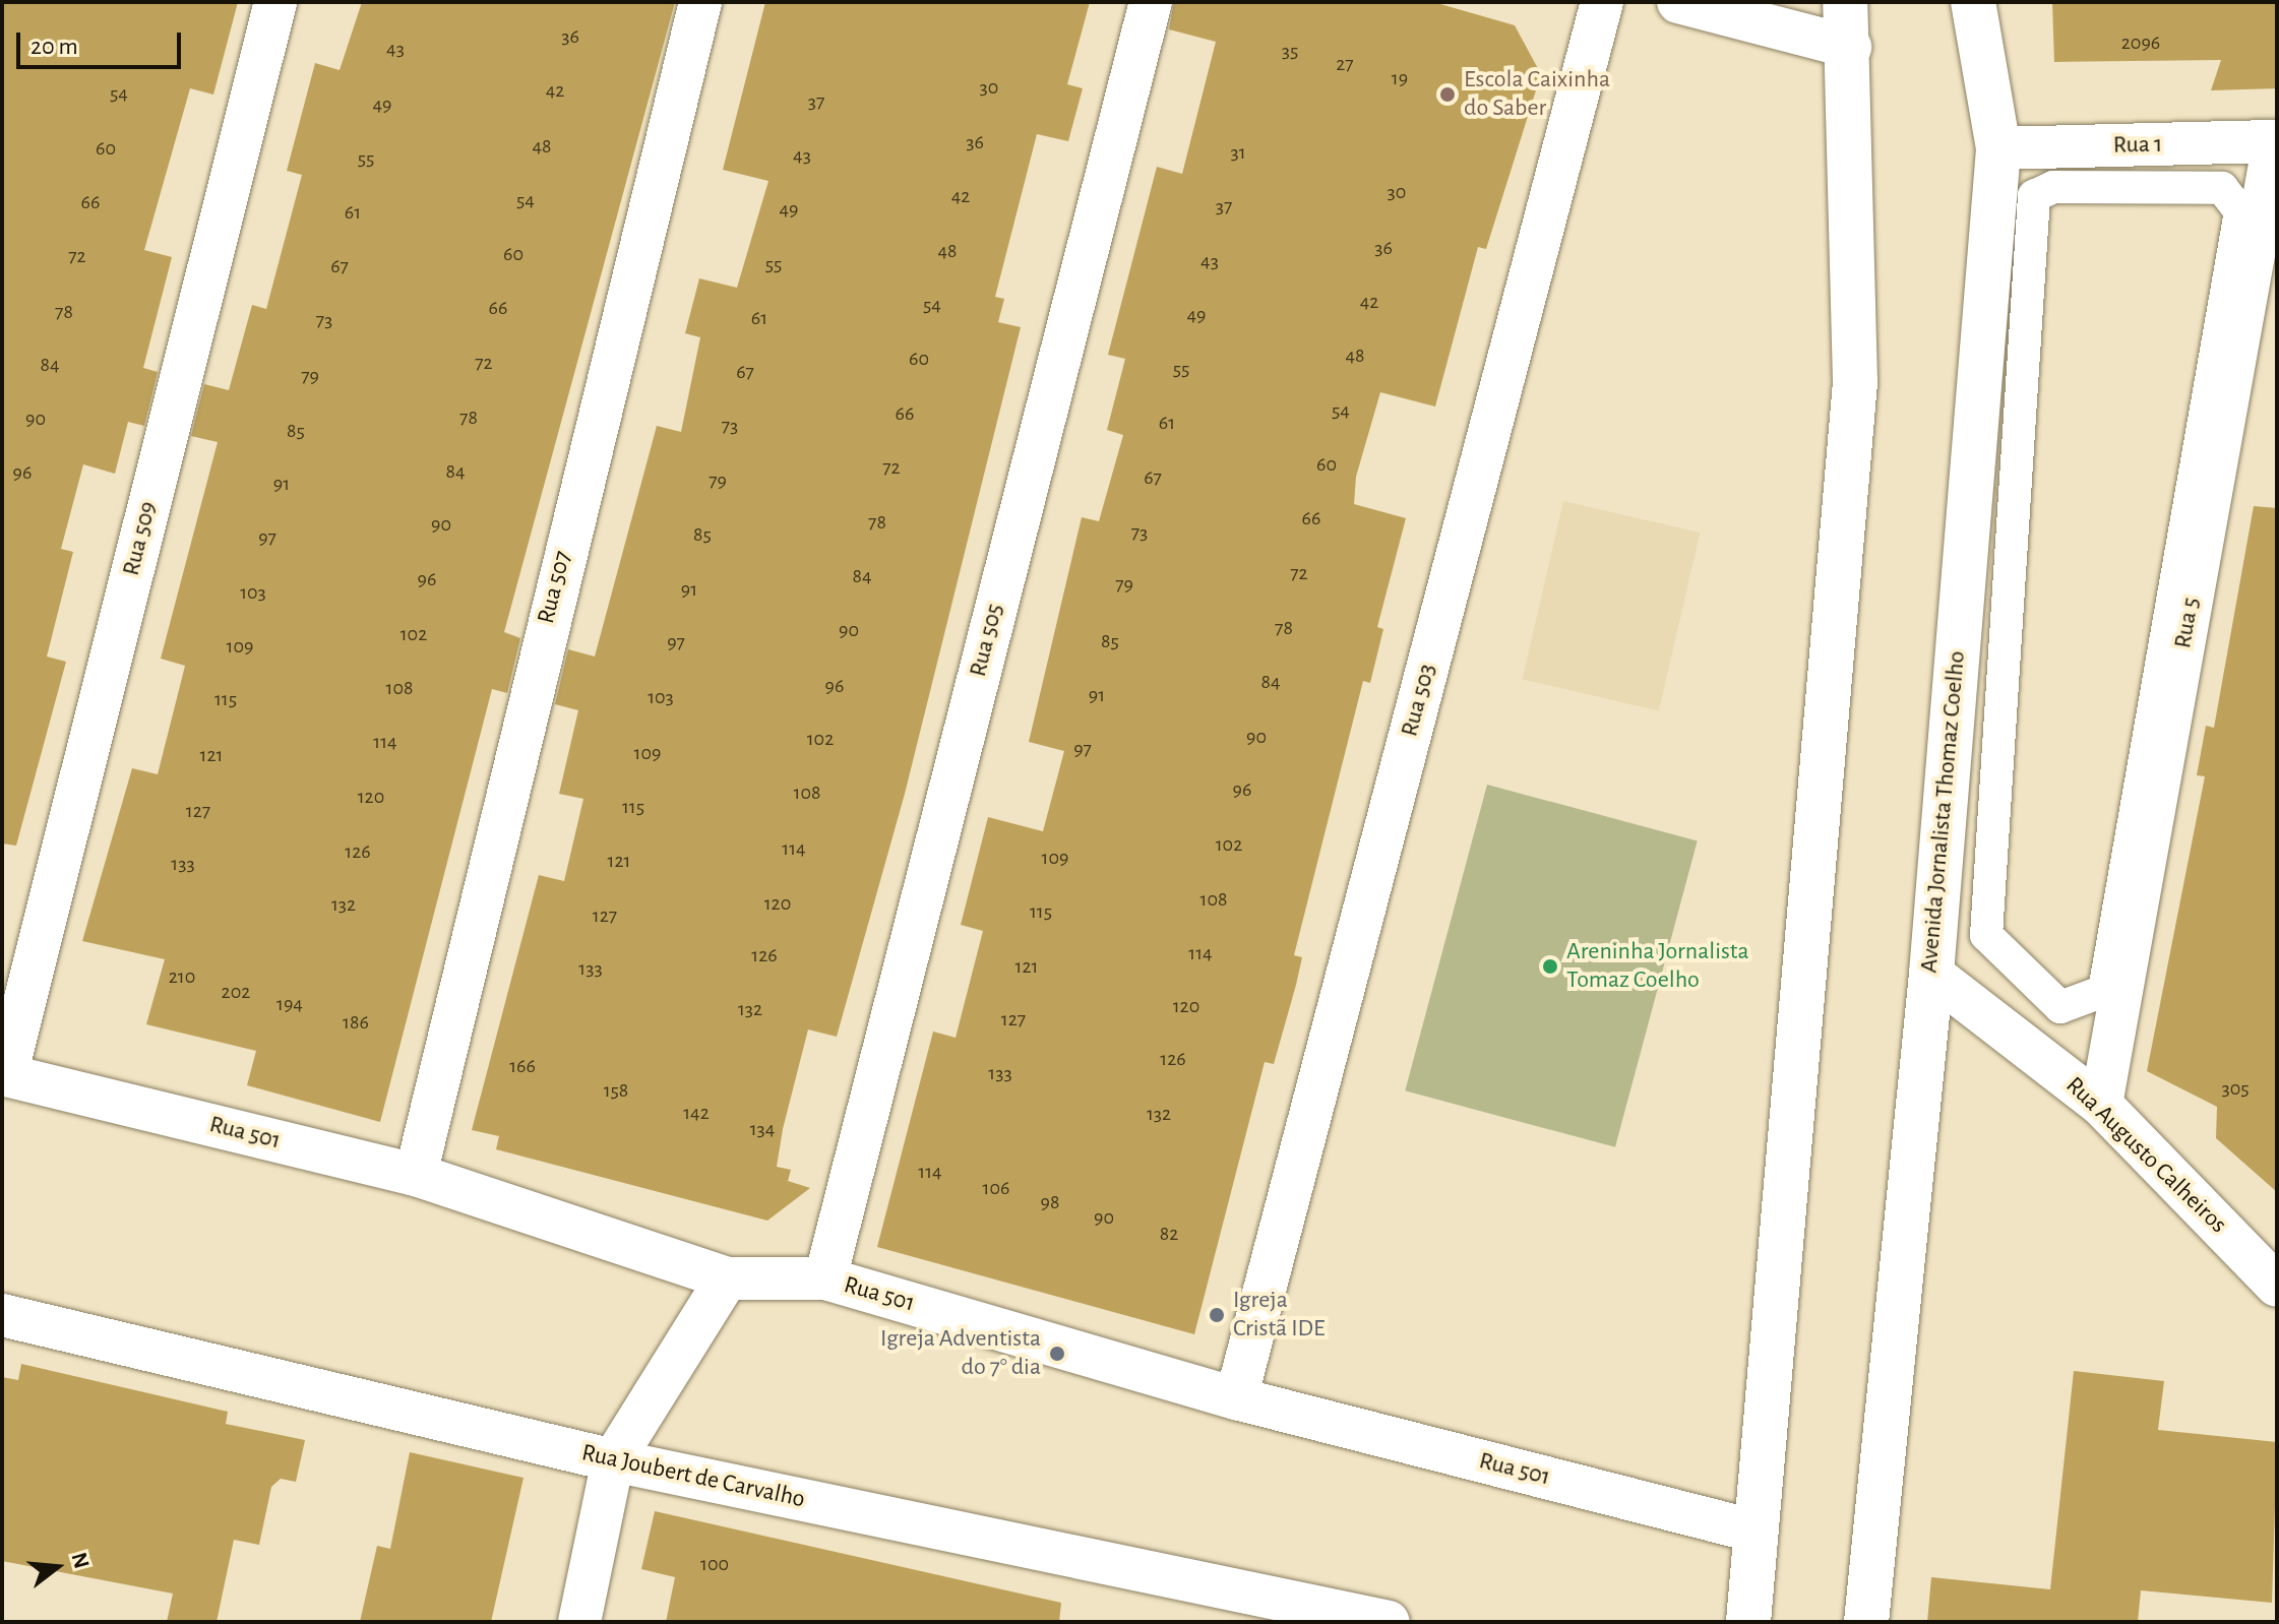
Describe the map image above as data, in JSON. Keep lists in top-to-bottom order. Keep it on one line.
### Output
{"streets":{"main road":["Avenida Jornalista Thomaz Coelho"],"street":["Rua 1","Rua 509","Rua 507","Rua 5","Rua 505","Rua 503","Rua 501","Rua Augusto Calheiros","Rua Joubert de Carvalho"]},"crossings":[["Rua 1","Rua 5"],["Rua 1","Avenida Jornalista Thomaz Coelho"],["Rua 509","Rua 501"],["Rua 507","Rua 501"],["Rua 5","Rua Augusto Calheiros"],["Rua 505","Rua 501"],["Rua 503","Rua 501"],["Avenida Jornalista Thomaz Coelho","Rua Augusto Calheiros"]],"places":["Escola Caixinha do Saber","Areninha Jornalista Tomaz Coelho","Igreja Cristã IDE","Igreja Adventista do 7° dia"],"house_numbers":["36","2096","43","35","27","19","30","42","54","37","49","36","48","60","31","43","55","30","42","54","66","37","49","61","36","48","60","72","43","55","67","42","54","66","78","49","61","73","48","60","72","84","55","67","79","54","66","78","90","61","73","85","60","72","84","96","67","79","91","66","78","90","73","85","97","72","84","96","79","91","103","78","90","102","85","97","109","84","96","108","91","103","115","90","102","114","97","109","121","96","108","120","115","127","102","114","126","109","121","133","108","120","132","115","127","114","126","121","133","210","202","194","120","132","127","186","126","166","133","305","158","142","132","134","114","106","98","90","82","100"],"scale_bar":"20 m","north":"right"}
